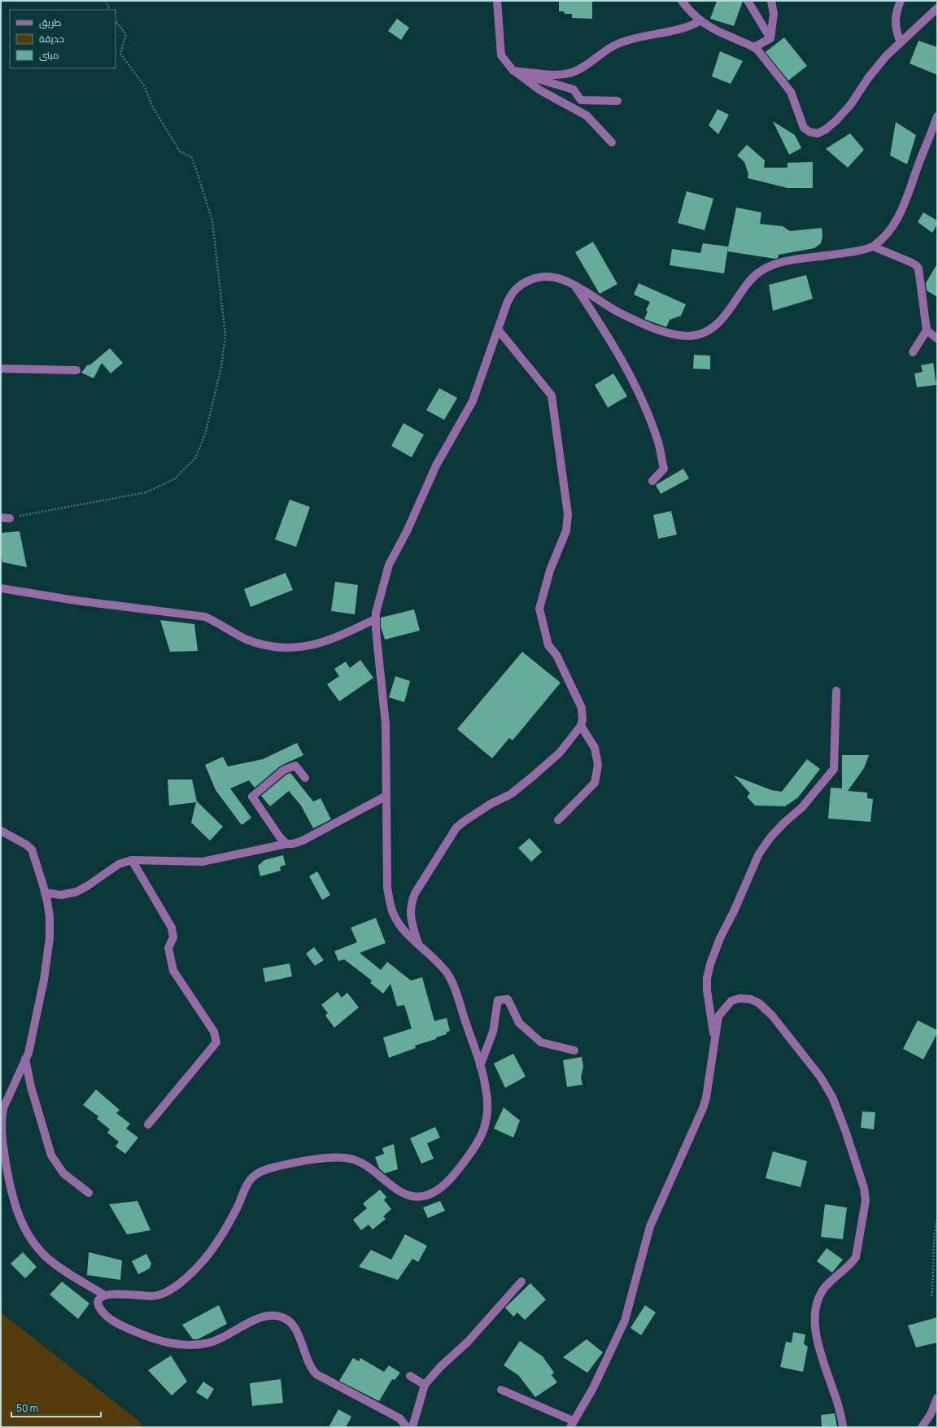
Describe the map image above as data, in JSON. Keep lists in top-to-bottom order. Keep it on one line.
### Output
{"legend":["طريق","حديقة","مبنى"],"scale_bar":"50 m"}
